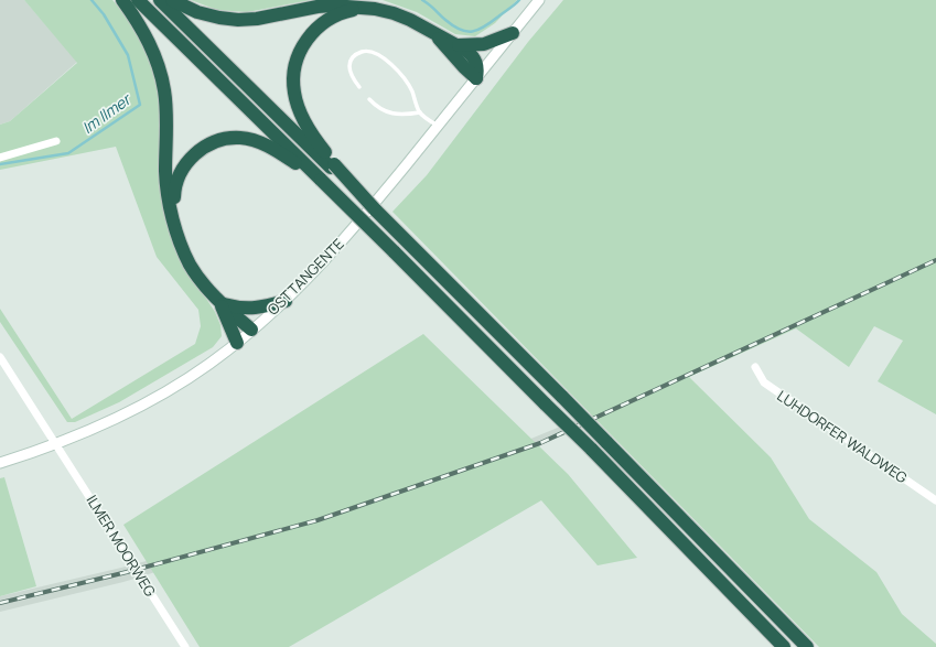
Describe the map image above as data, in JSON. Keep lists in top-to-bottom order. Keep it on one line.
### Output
{"streets":{"main road":["OSTTANGENTE"],"street":["LUHDORFER WALDWEG","ILMER MOORWEG"]},"crossings":[["OSTTANGENTE","ILMER MOORWEG"]],"water":["Im Ilmer"]}
